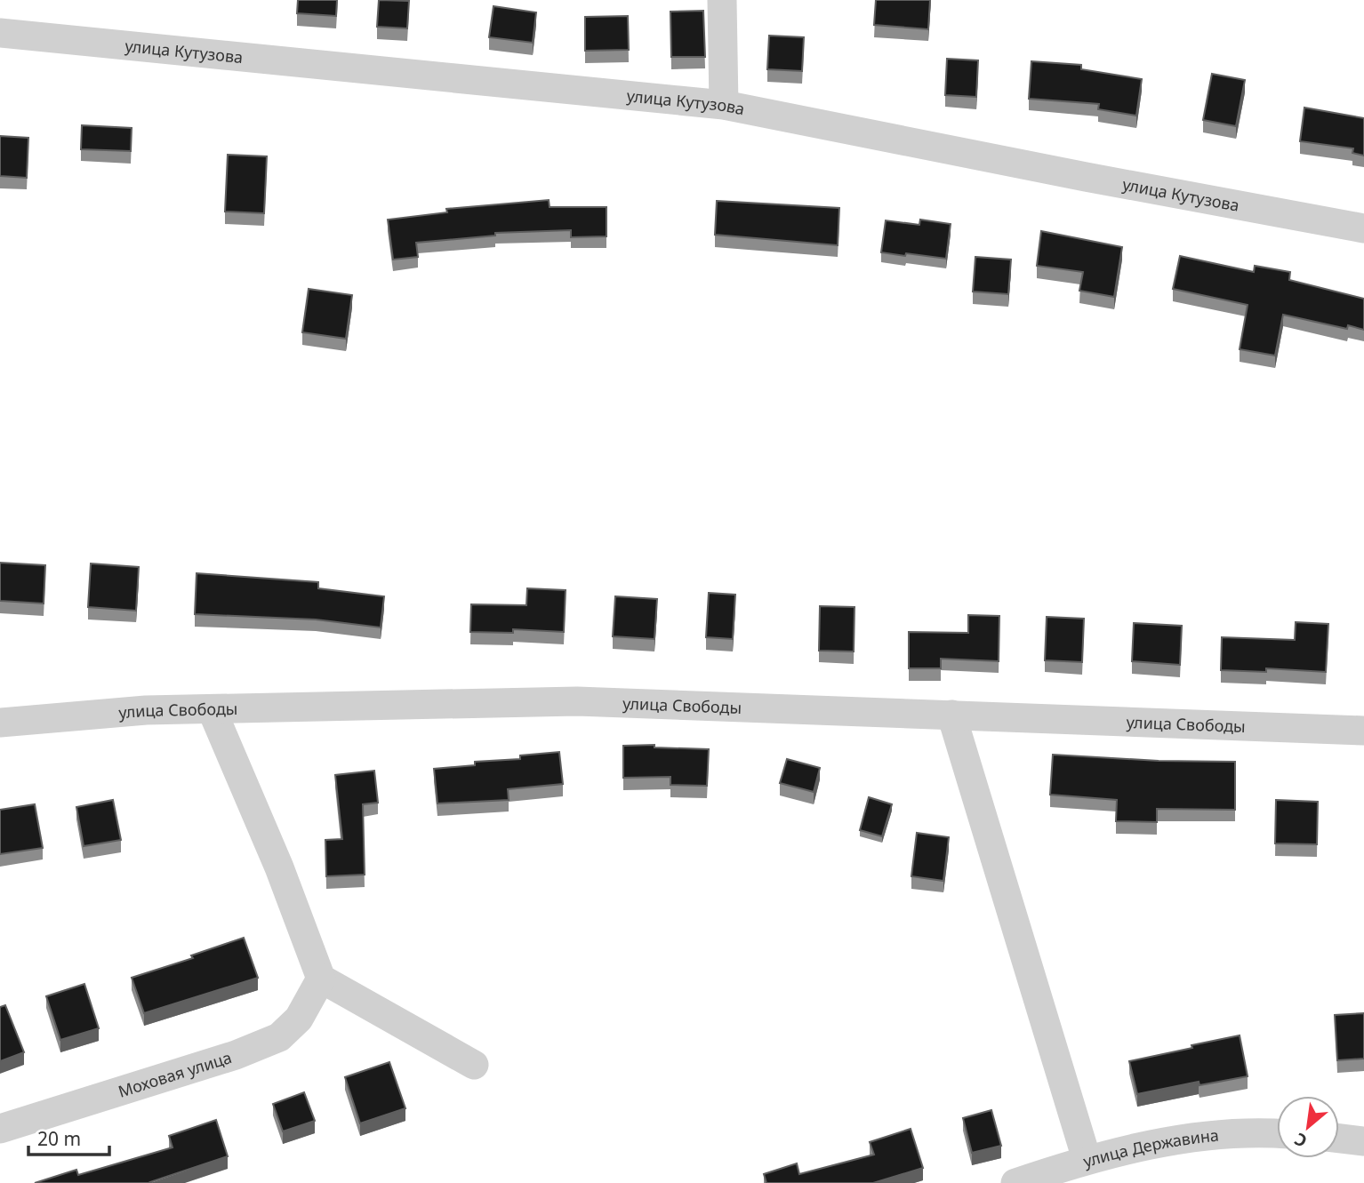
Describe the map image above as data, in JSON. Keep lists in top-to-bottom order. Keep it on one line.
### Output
{"streets":{"street":["улица Кутузова","улица Свободы","Моховая улица","улица Державина"]},"scale_bar":"20 m","north":"bottom left"}
